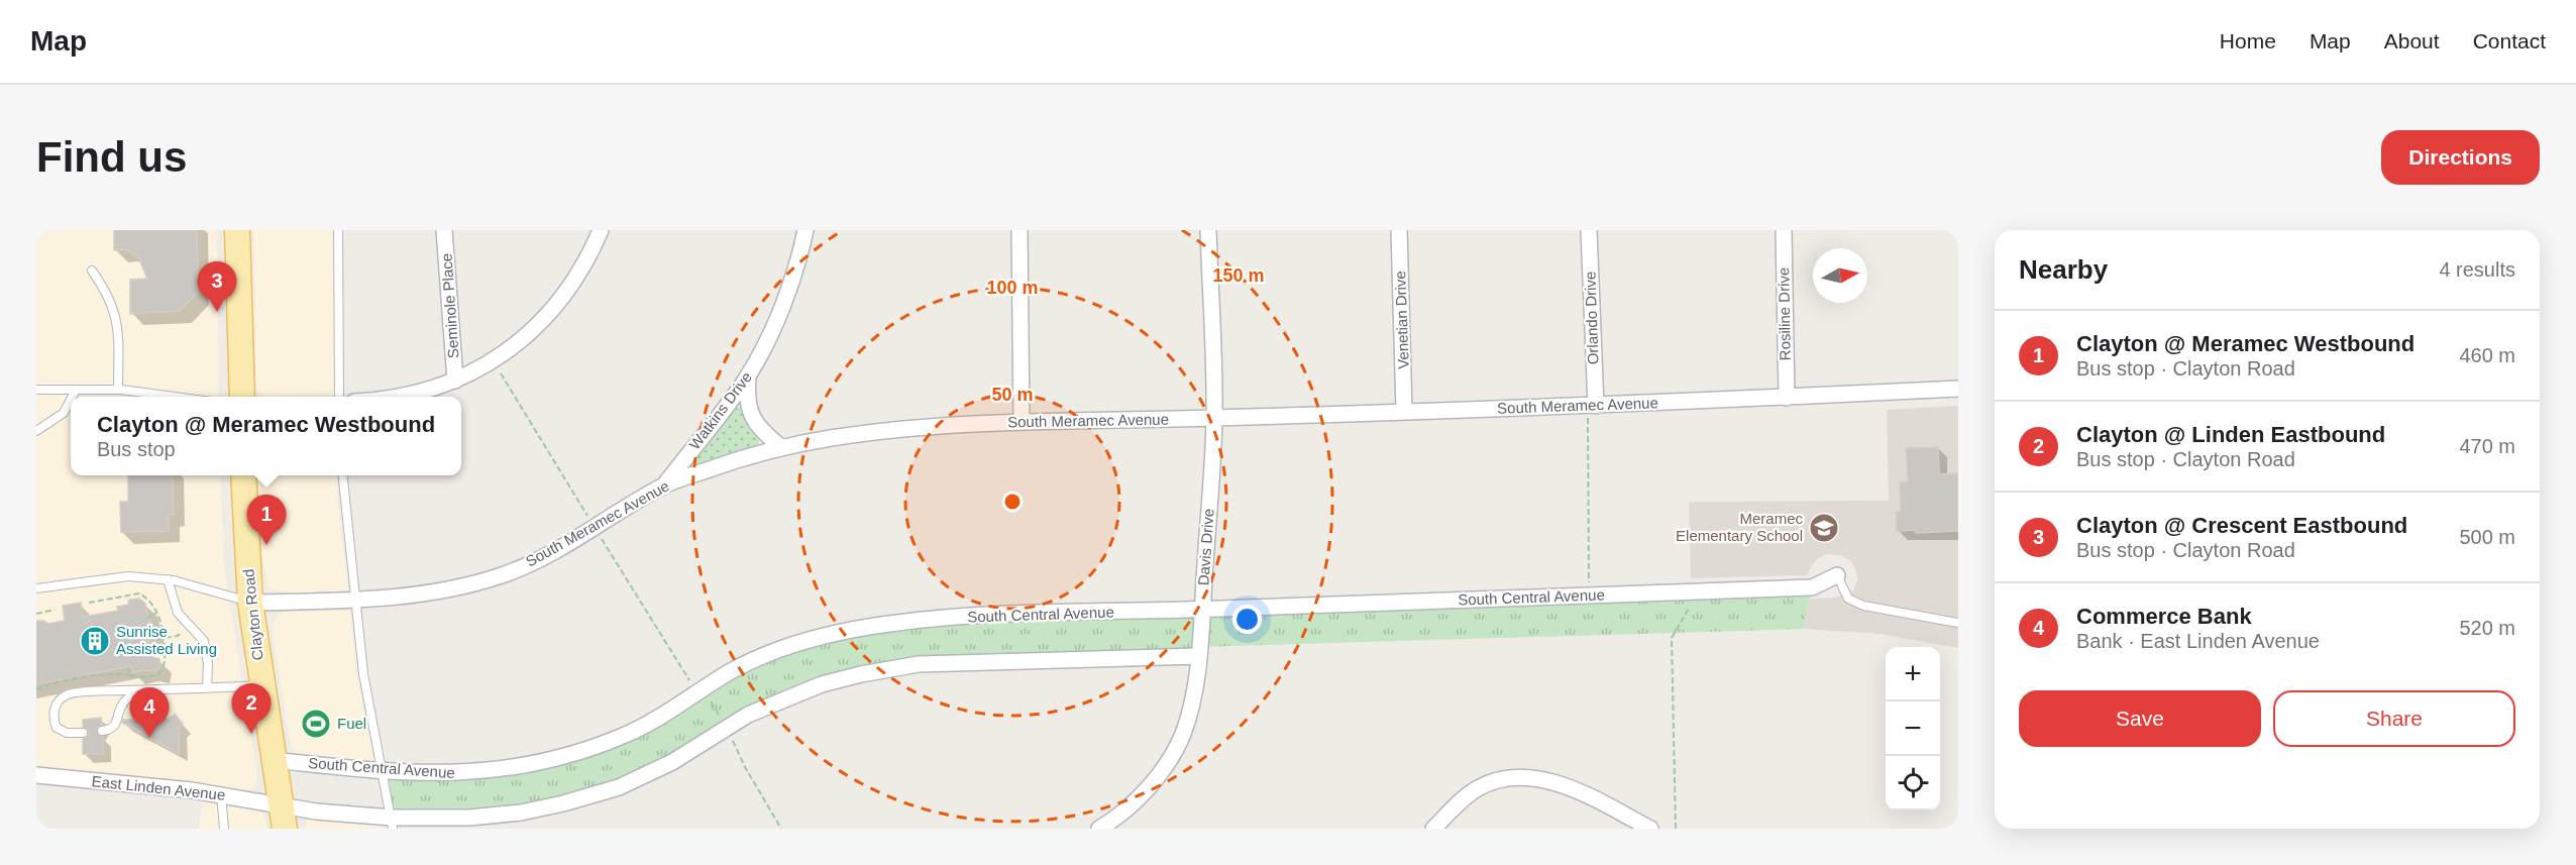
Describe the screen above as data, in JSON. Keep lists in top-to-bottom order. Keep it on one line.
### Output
{"streets":{"main road":["Clayton Road"],"street":["Seminole Place","Rosiline Drive","Orlando Drive","Venetian Drive","South Meramec Avenue","Watkins Drive","Davis Drive","South Central Avenue","East Linden Avenue"]},"crossings":[["Rosiline Drive","South Meramec Avenue"],["Orlando Drive","South Meramec Avenue"],["Venetian Drive","South Meramec Avenue"],["South Meramec Avenue","Watkins Drive"],["South Meramec Avenue","Davis Drive"],["South Meramec Avenue","Clayton Road"],["Davis Drive","South Central Avenue"],["South Central Avenue","Clayton Road"],["Clayton Road","East Linden Avenue"]],"places":{"school or university":["Meramec Elementary School"],"building":["Sunrise Assisted Living"],"sports":["Fuel"]},"north":"right","page":{"header":"Map","nav":["Home","Map","About","Contact"],"buttons":["Directions",["Save","Share"]],"title":"Find us","heading":["Nearby","4 results"],"pins":["3","1","2","4"],"list":[{"mark":"1","name":"Clayton @ Meramec Westbound","note":"Bus stop · Clayton Road","value":"460 m"},{"mark":"2","name":"Clayton @ Linden Eastbound","note":"Bus stop · Clayton Road","value":"470 m"},{"mark":"3","name":"Clayton @ Crescent Eastbound","note":"Bus stop · Clayton Road","value":"500 m"},{"mark":"4","name":"Commerce Bank","note":"Bank · East Linden Avenue","value":"520 m"}],"popup":["Clayton @ Meramec Westbound","Bus stop"],"map_buttons":["+","−"]},"rings":["150 m","100 m","50 m"]}
